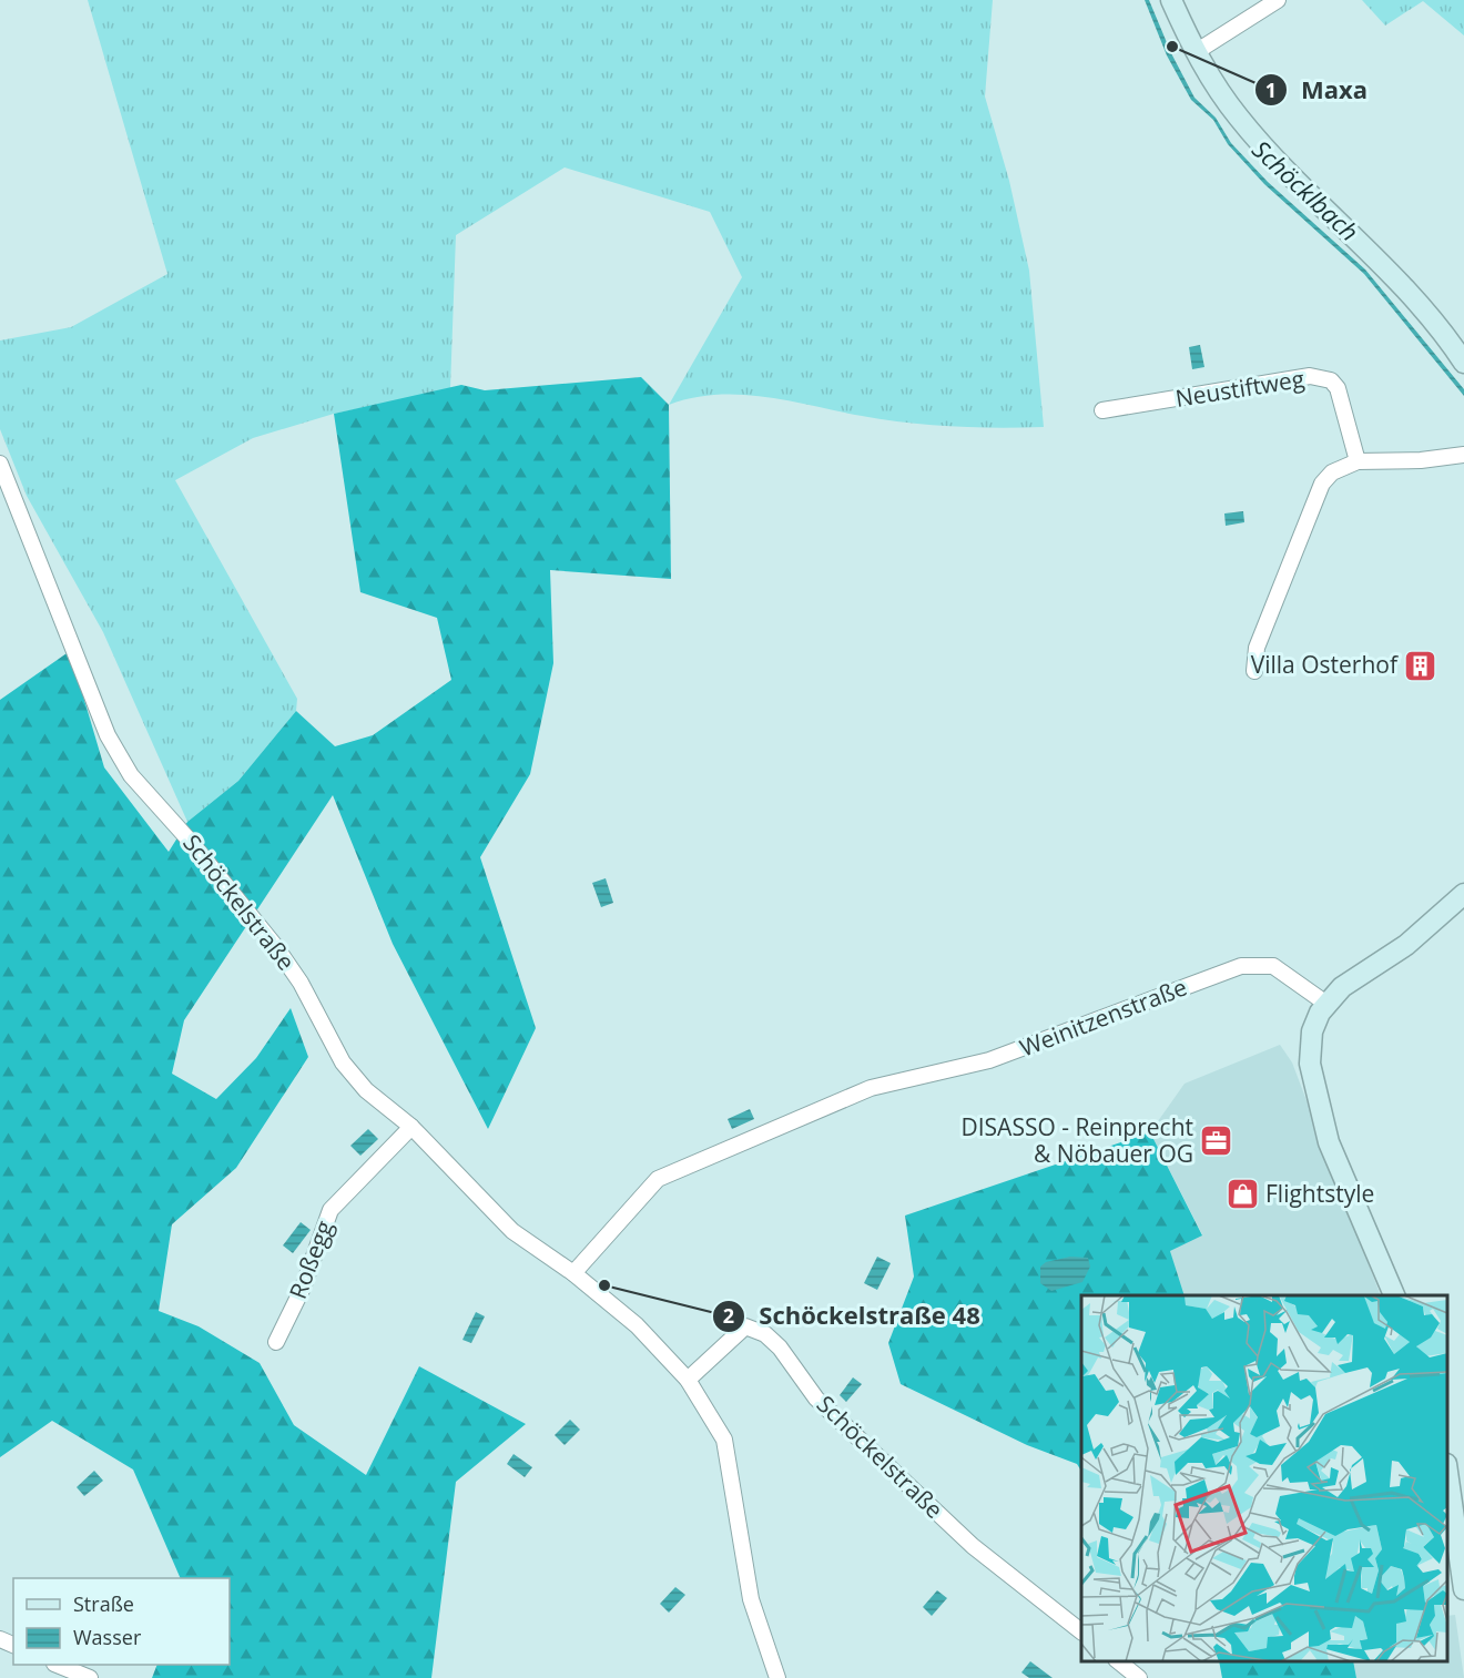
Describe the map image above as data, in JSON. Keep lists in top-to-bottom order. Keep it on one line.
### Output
{"streets":{"street":["Neustiftweg","Schöckelstraße","Weinitzenstraße","Roßegg"]},"crossings":[["Schöckelstraße","Weinitzenstraße"],["Schöckelstraße","Roßegg"]],"water":["Schöcklbach"],"places":{"other":["Maxa","Schöckelstraße 48"],"building":["Villa Osterhof"],"office":["DISASSO - Reinprecht & Nöbauer OG"],"shop":["Flightstyle"]},"legend":["Straße","Wasser"]}
